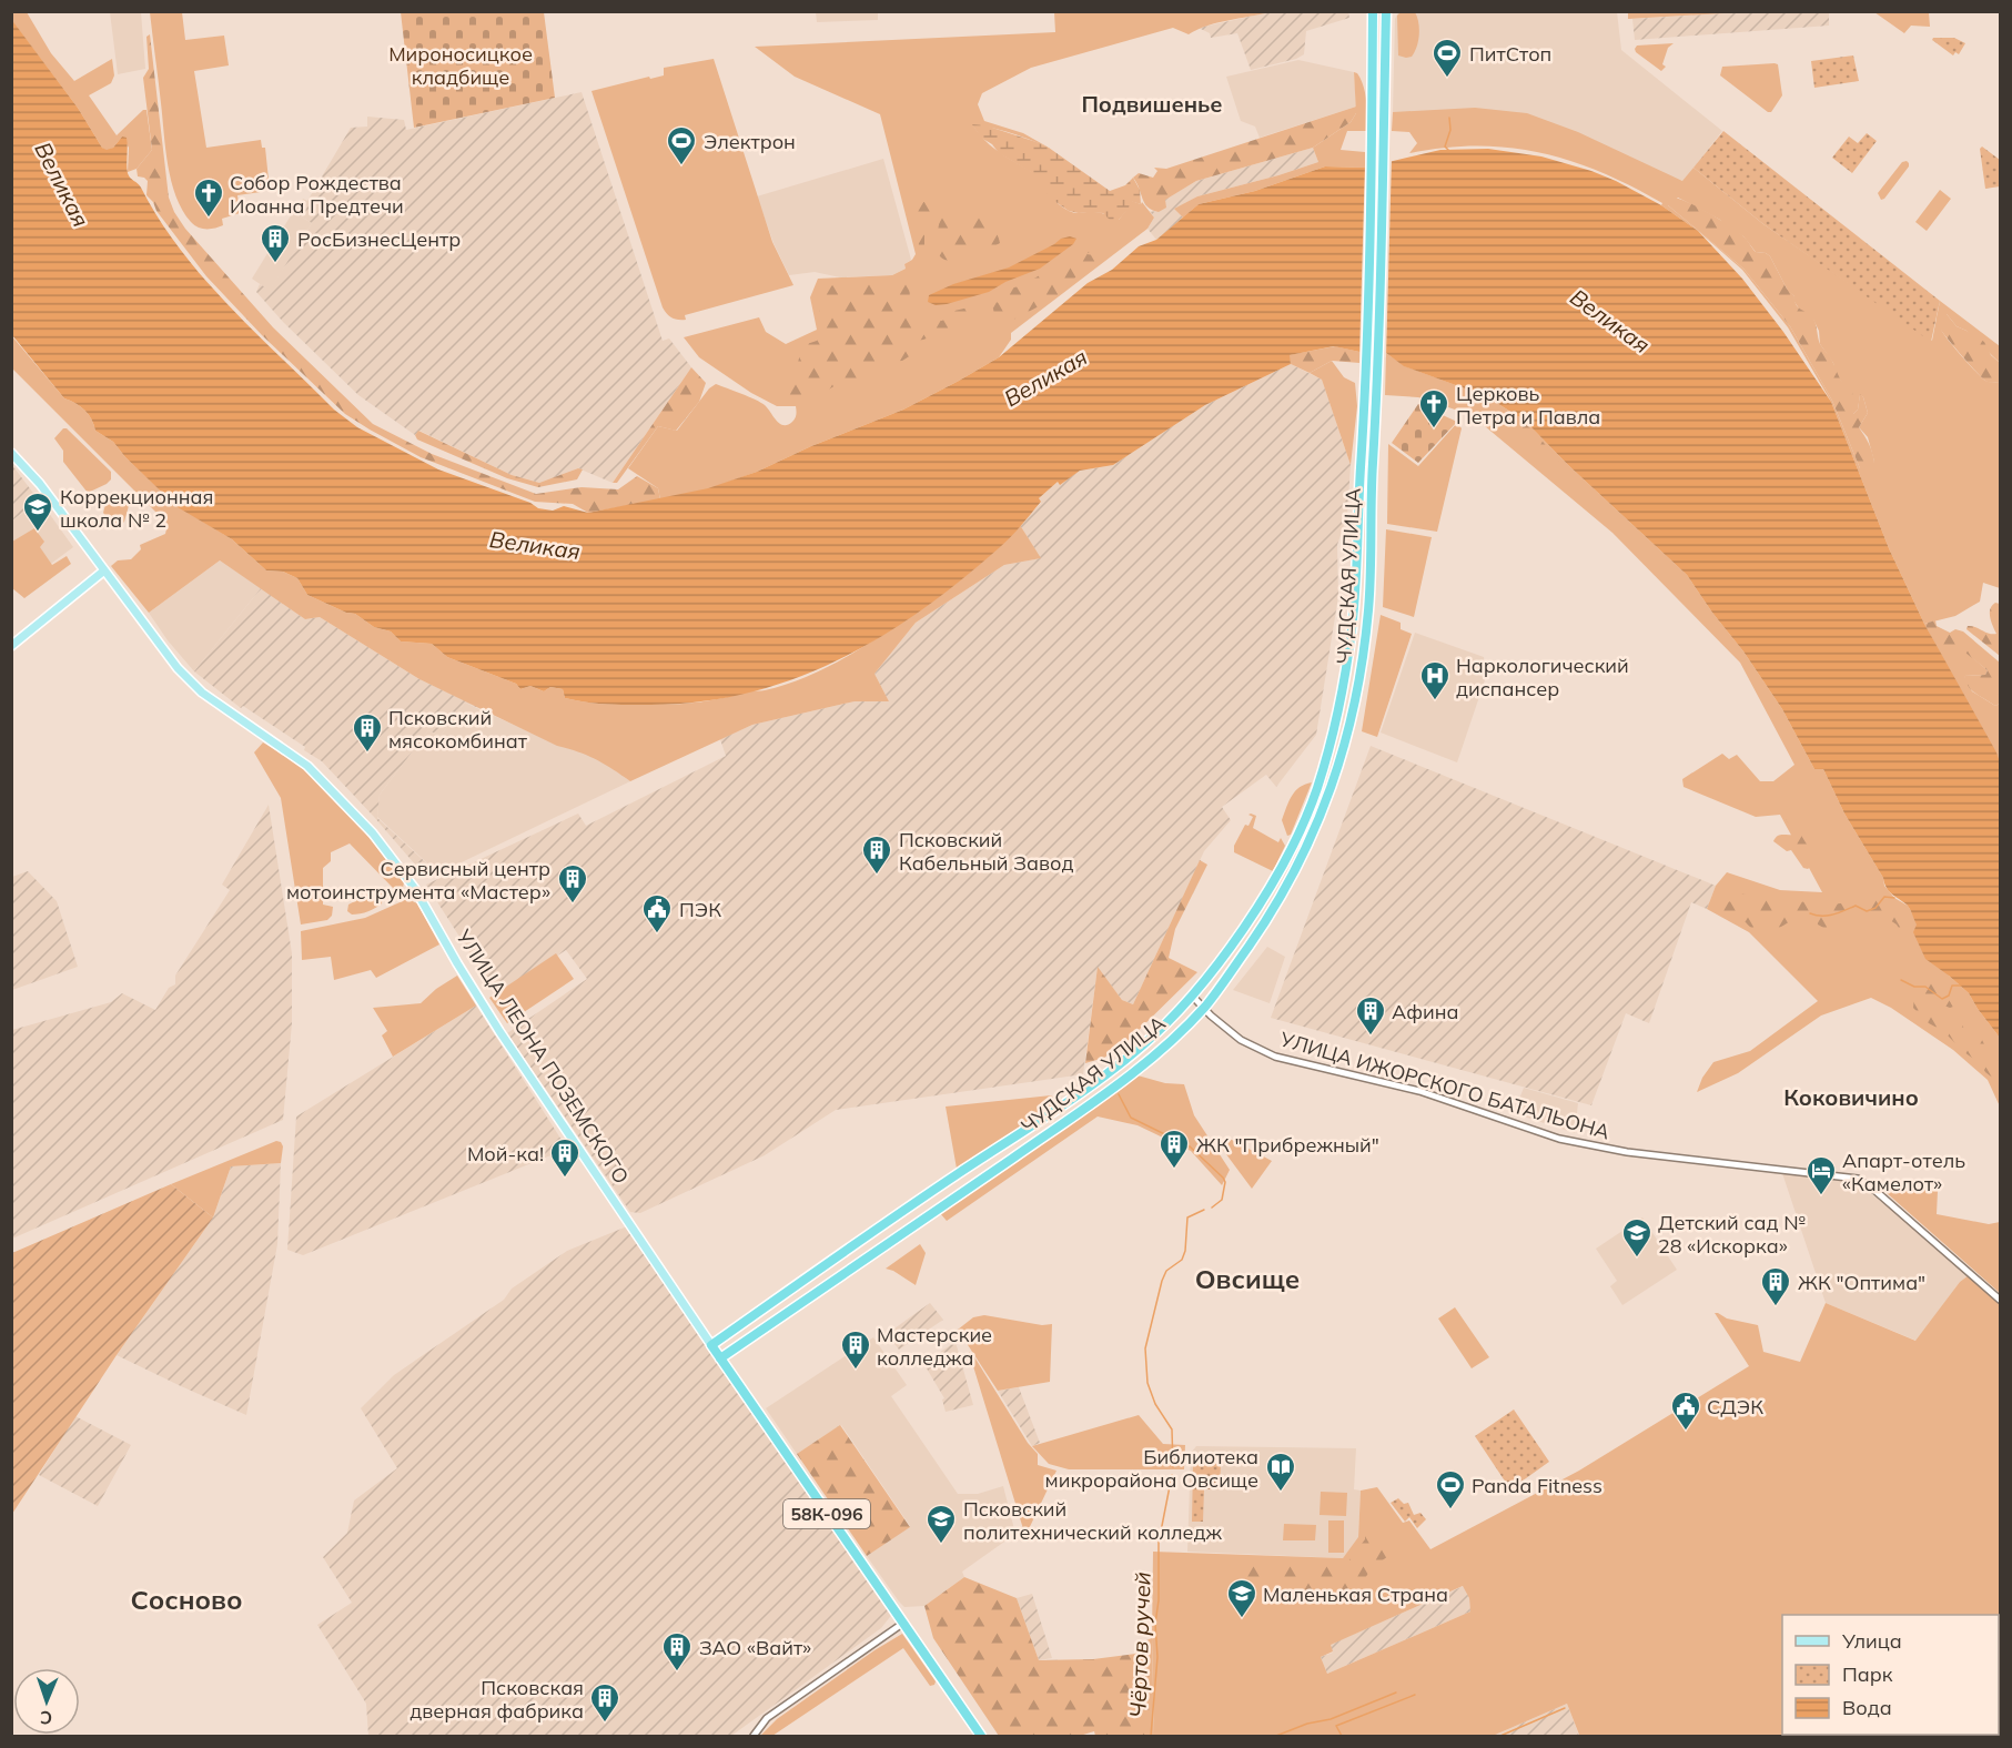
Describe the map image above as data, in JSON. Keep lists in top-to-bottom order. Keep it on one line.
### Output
{"streets":{"highway":["ЧУДСКАЯ УЛИЦА","УЛИЦА ЛЕОНА ПОЗЕМСКОГО","58К-096"],"street":["УЛИЦА ИЖОРСКОГО БАТАЛЬОНА"]},"crossings":[["ЧУДСКАЯ УЛИЦА","УЛИЦА ЛЕОНА ПОЗЕМСКОГО"],["ЧУДСКАЯ УЛИЦА","УЛИЦА ИЖОРСКОГО БАТАЛЬОНА"]],"districts":["Подвишенье","Коковичино","Овсище","Сосново"],"water":["Великая","Чёртов ручей"],"parks":["Мироносицкое кладбище"],"places":{"sports":["ПитСтоп","Электрон","Panda Fitness"],"church":["Собор Рождества Иоанна Предтечи","Церковь Петра и Павла"],"building":["РосБизнесЦентр","Псковский мясокомбинат","Псковский Кабельный Завод","Сервисный центр мотоинструмента «Мастер»","Афина","ЖК \"Прибрежный\"","Мой-ка!","ЖК \"Оптима\"","Мастерские колледжа","ЗАО «Вайт»","Псковская дверная фабрика"],"school or university":["Коррекционная школа № 2","Детский сад № 28 «Искорка»","Псковский политехнический колледж","Маленькая Страна"],"hospital":["Наркологический диспансер"],"public building":["ПЭК","СДЭК"],"hotel":["Апарт-отель «Камелот»"],"library":["Библиотека микрорайона Овсище"]},"legend":["Улица","Парк","Вода"],"north":"bottom"}
